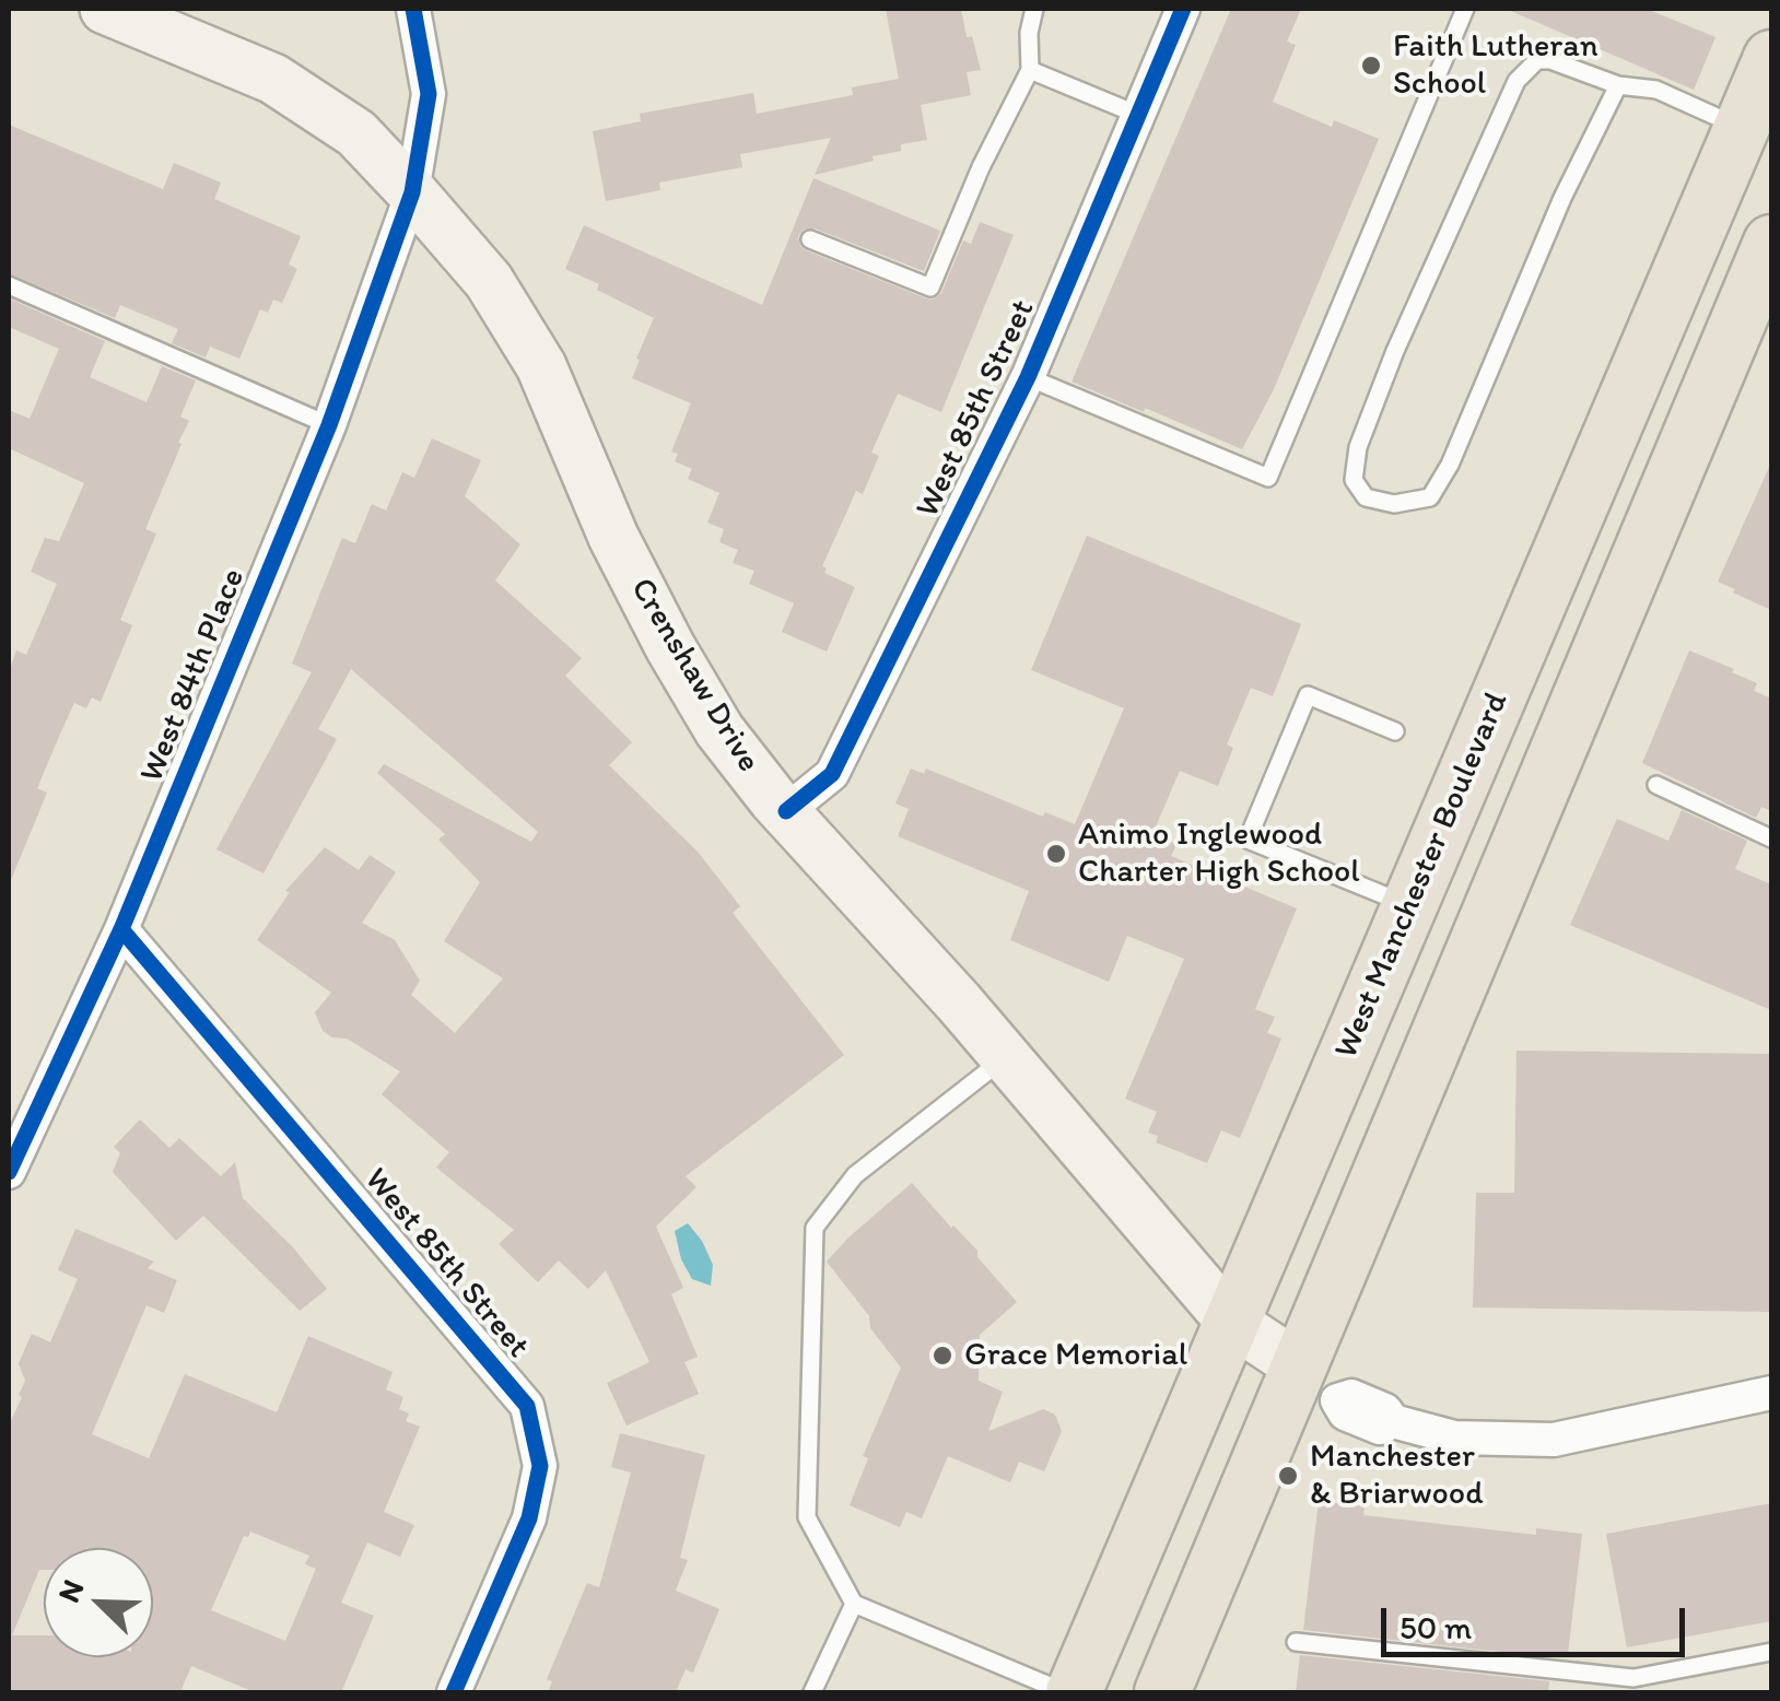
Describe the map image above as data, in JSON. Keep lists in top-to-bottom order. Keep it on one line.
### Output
{"streets":{"main road":["Crenshaw Drive","West Manchester Boulevard"],"street":["West 85th Street","West 84th Place"]},"crossings":[["West 85th Street","West 84th Place"],["West 85th Street","Crenshaw Drive"],["West 84th Place","Crenshaw Drive"],["Crenshaw Drive","West Manchester Boulevard"]],"places":["Faith Lutheran School","Animo Inglewood Charter High School","Grace Memorial","Manchester & Briarwood"],"scale_bar":"50 m","north":"top left"}
